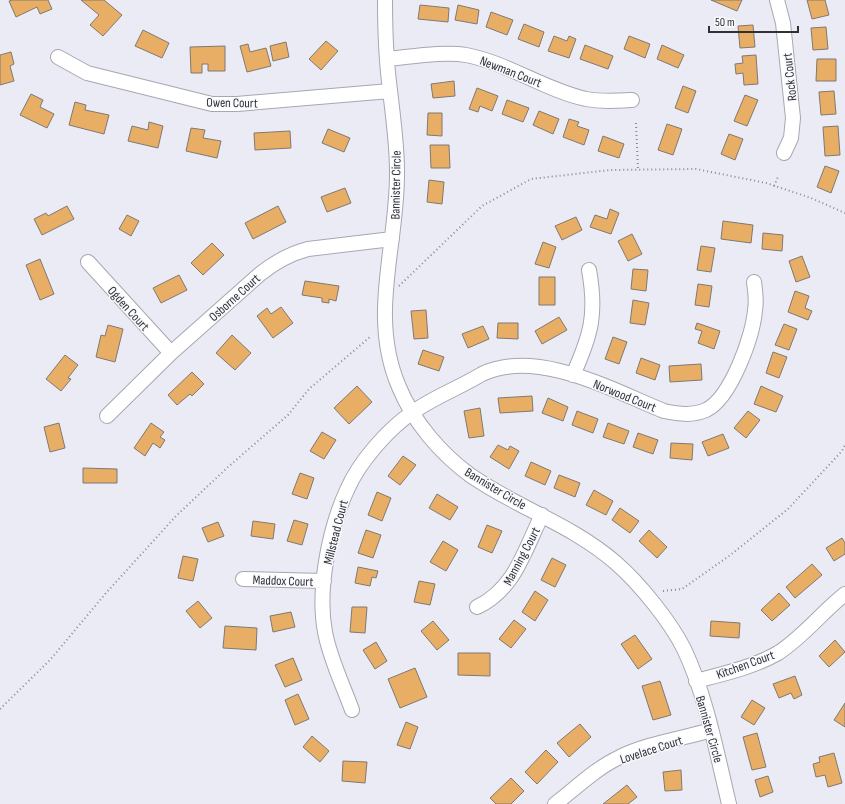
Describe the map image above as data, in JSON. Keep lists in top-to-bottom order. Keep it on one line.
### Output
{"streets":{"street":["Newman Court","Rock Court","Owen Court","Bannister Circle","Osborne Court","Ogden Court","Norwood Court","Millstead Court","Manning Court","Maddox Court","Kitchen Court","Lovelace Court"]},"crossings":[["Newman Court","Bannister Circle"],["Owen Court","Bannister Circle"],["Bannister Circle","Osborne Court"],["Bannister Circle","Norwood Court"],["Bannister Circle","Millstead Court"],["Bannister Circle","Manning Court"],["Bannister Circle","Kitchen Court"],["Bannister Circle","Lovelace Court"],["Osborne Court","Ogden Court"],["Norwood Court","Millstead Court"],["Millstead Court","Maddox Court"]],"scale_bar":"50 m"}
